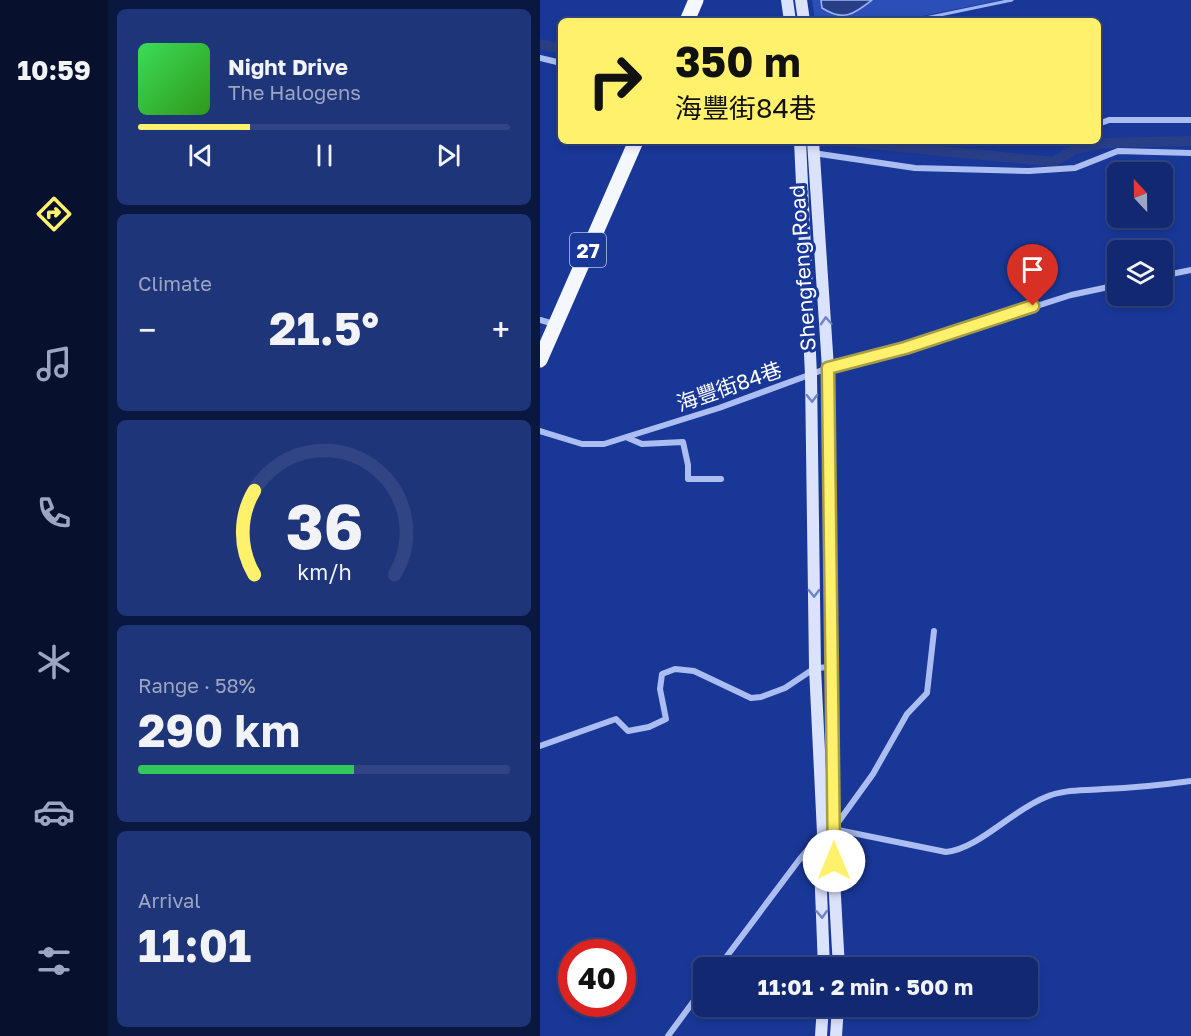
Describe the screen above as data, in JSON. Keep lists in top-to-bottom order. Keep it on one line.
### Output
{"streets":{"main road":["27"],"street":["Shengfeng Road","海豐街84巷"]},"crossings":[["Shengfeng Road","海豐街84巷"]],"north":"top","page":{"tabs":"10:59","turn":["350 m","海豐街84巷"],"song":["Night Drive","The Halogens"],"tile":["Climate",["Range · 58%","290 km"],["Arrival","11:01"]],"heat":["−","21.5°","+"],"limit":"40","trip":"11:01 · 2 min · 500 m","gauge":["36","km/h"]}}
